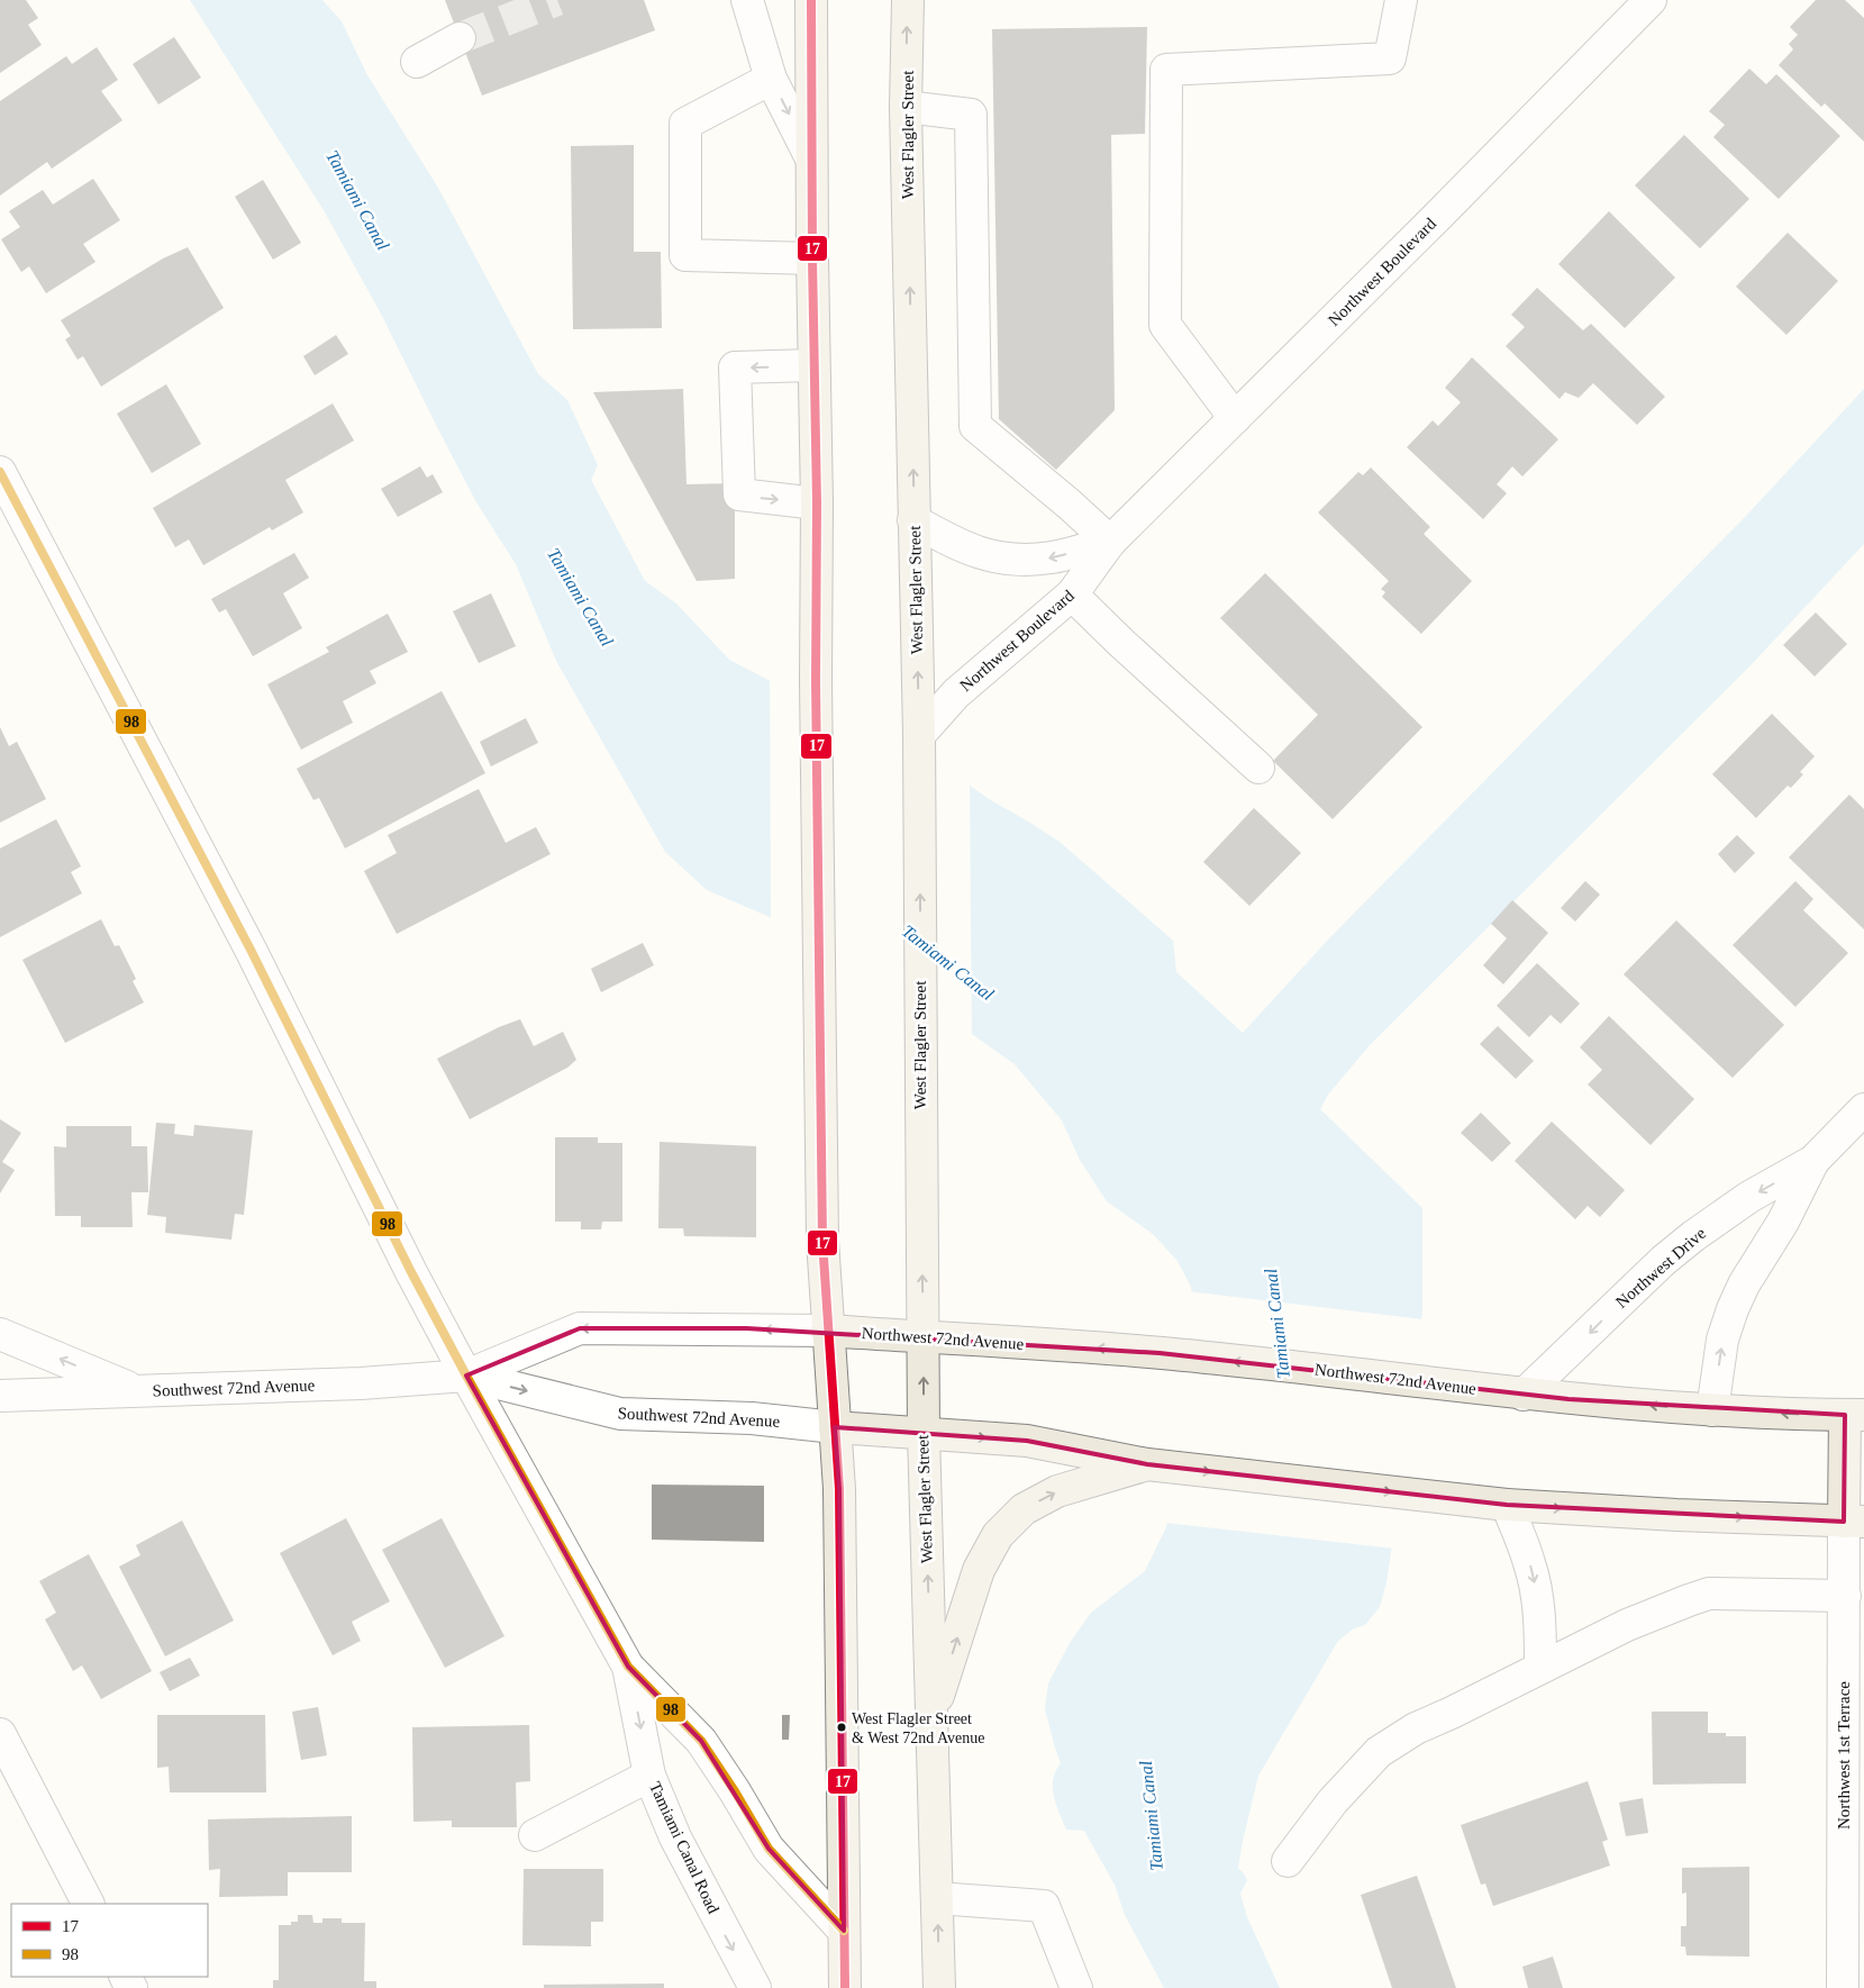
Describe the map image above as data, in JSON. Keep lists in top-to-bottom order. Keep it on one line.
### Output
{"streets":{"main road":["West Flagler Street","Northwest 72nd Avenue"],"street":["Northwest Boulevard","Northwest Drive","Southwest 72nd Avenue","Northwest 1st Terrace","Tamiami Canal Road"]},"crossings":[["West Flagler Street","Northwest Boulevard"],["West Flagler Street","Northwest 72nd Avenue"],["Northwest Drive","Northwest 72nd Avenue"],["Northwest 72nd Avenue","Southwest 72nd Avenue"],["Southwest 72nd Avenue","Tamiami Canal Road"]],"water":["Tamiami Canal"],"places":["West Flagler Street & West 72nd Avenue"],"lines":["transit line 17","transit line 98"],"legend":["17","98"]}
